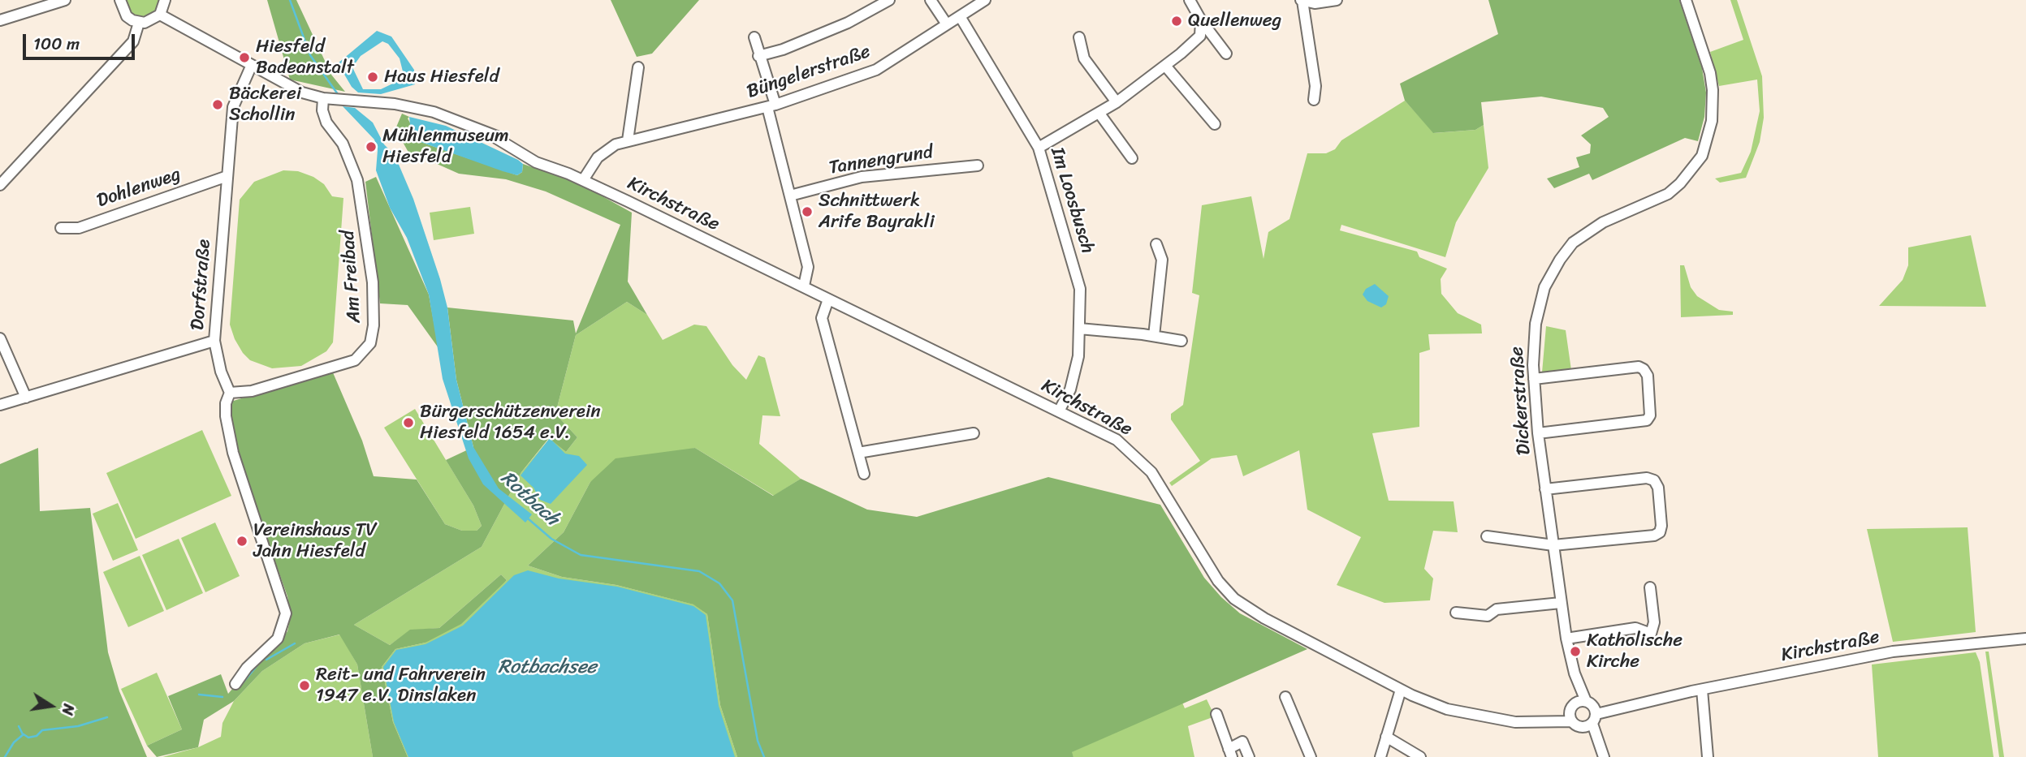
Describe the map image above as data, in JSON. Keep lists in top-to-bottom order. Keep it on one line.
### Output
{"streets":{"street":["Büngelerstraße","Tannengrund","Dohlenweg","Im Loosbusch","Kirchstraße","Am Freibad","Dorfstraße","Dickerstraße"]},"crossings":[["Büngelerstraße","Im Loosbusch"],["Büngelerstraße","Kirchstraße"],["Dohlenweg","Dorfstraße"],["Im Loosbusch","Kirchstraße"],["Kirchstraße","Am Freibad"],["Kirchstraße","Dorfstraße"],["Kirchstraße","Dickerstraße"],["Am Freibad","Dorfstraße"]],"water":["Rotbach","Rotbachsee"],"places":["Quellenweg","Hiesfeld Badeanstalt","Haus Hiesfeld","Bäckerei Schollin","Mühlenmuseum Hiesfeld","Schnittwerk Arife Bayrakli","Bürgerschützenverein Hiesfeld 1654 e.V.","Vereinshaus TV Jahn Hiesfeld","Katholische Kirche","Reit- und Fahrverein 1947 e.V. Dinslaken"],"scale_bar":"100 m","north":"right"}
